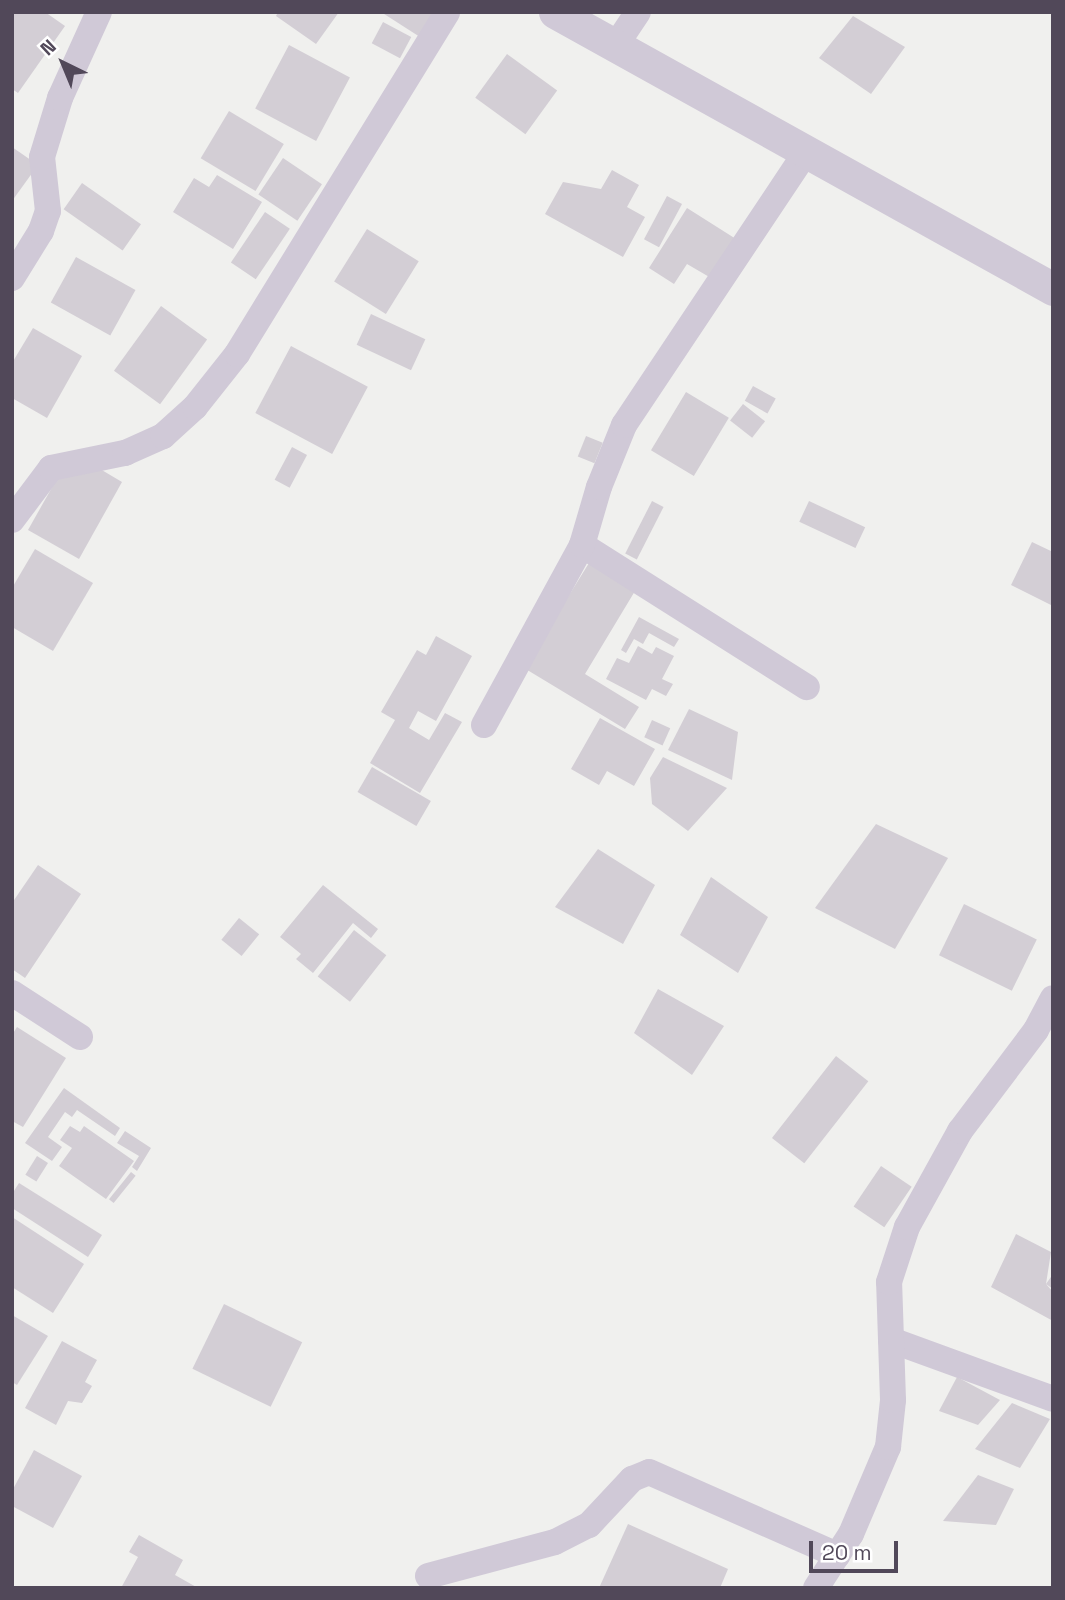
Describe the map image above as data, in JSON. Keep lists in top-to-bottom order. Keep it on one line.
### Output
{"scale_bar":"20 m","north":"top left"}
